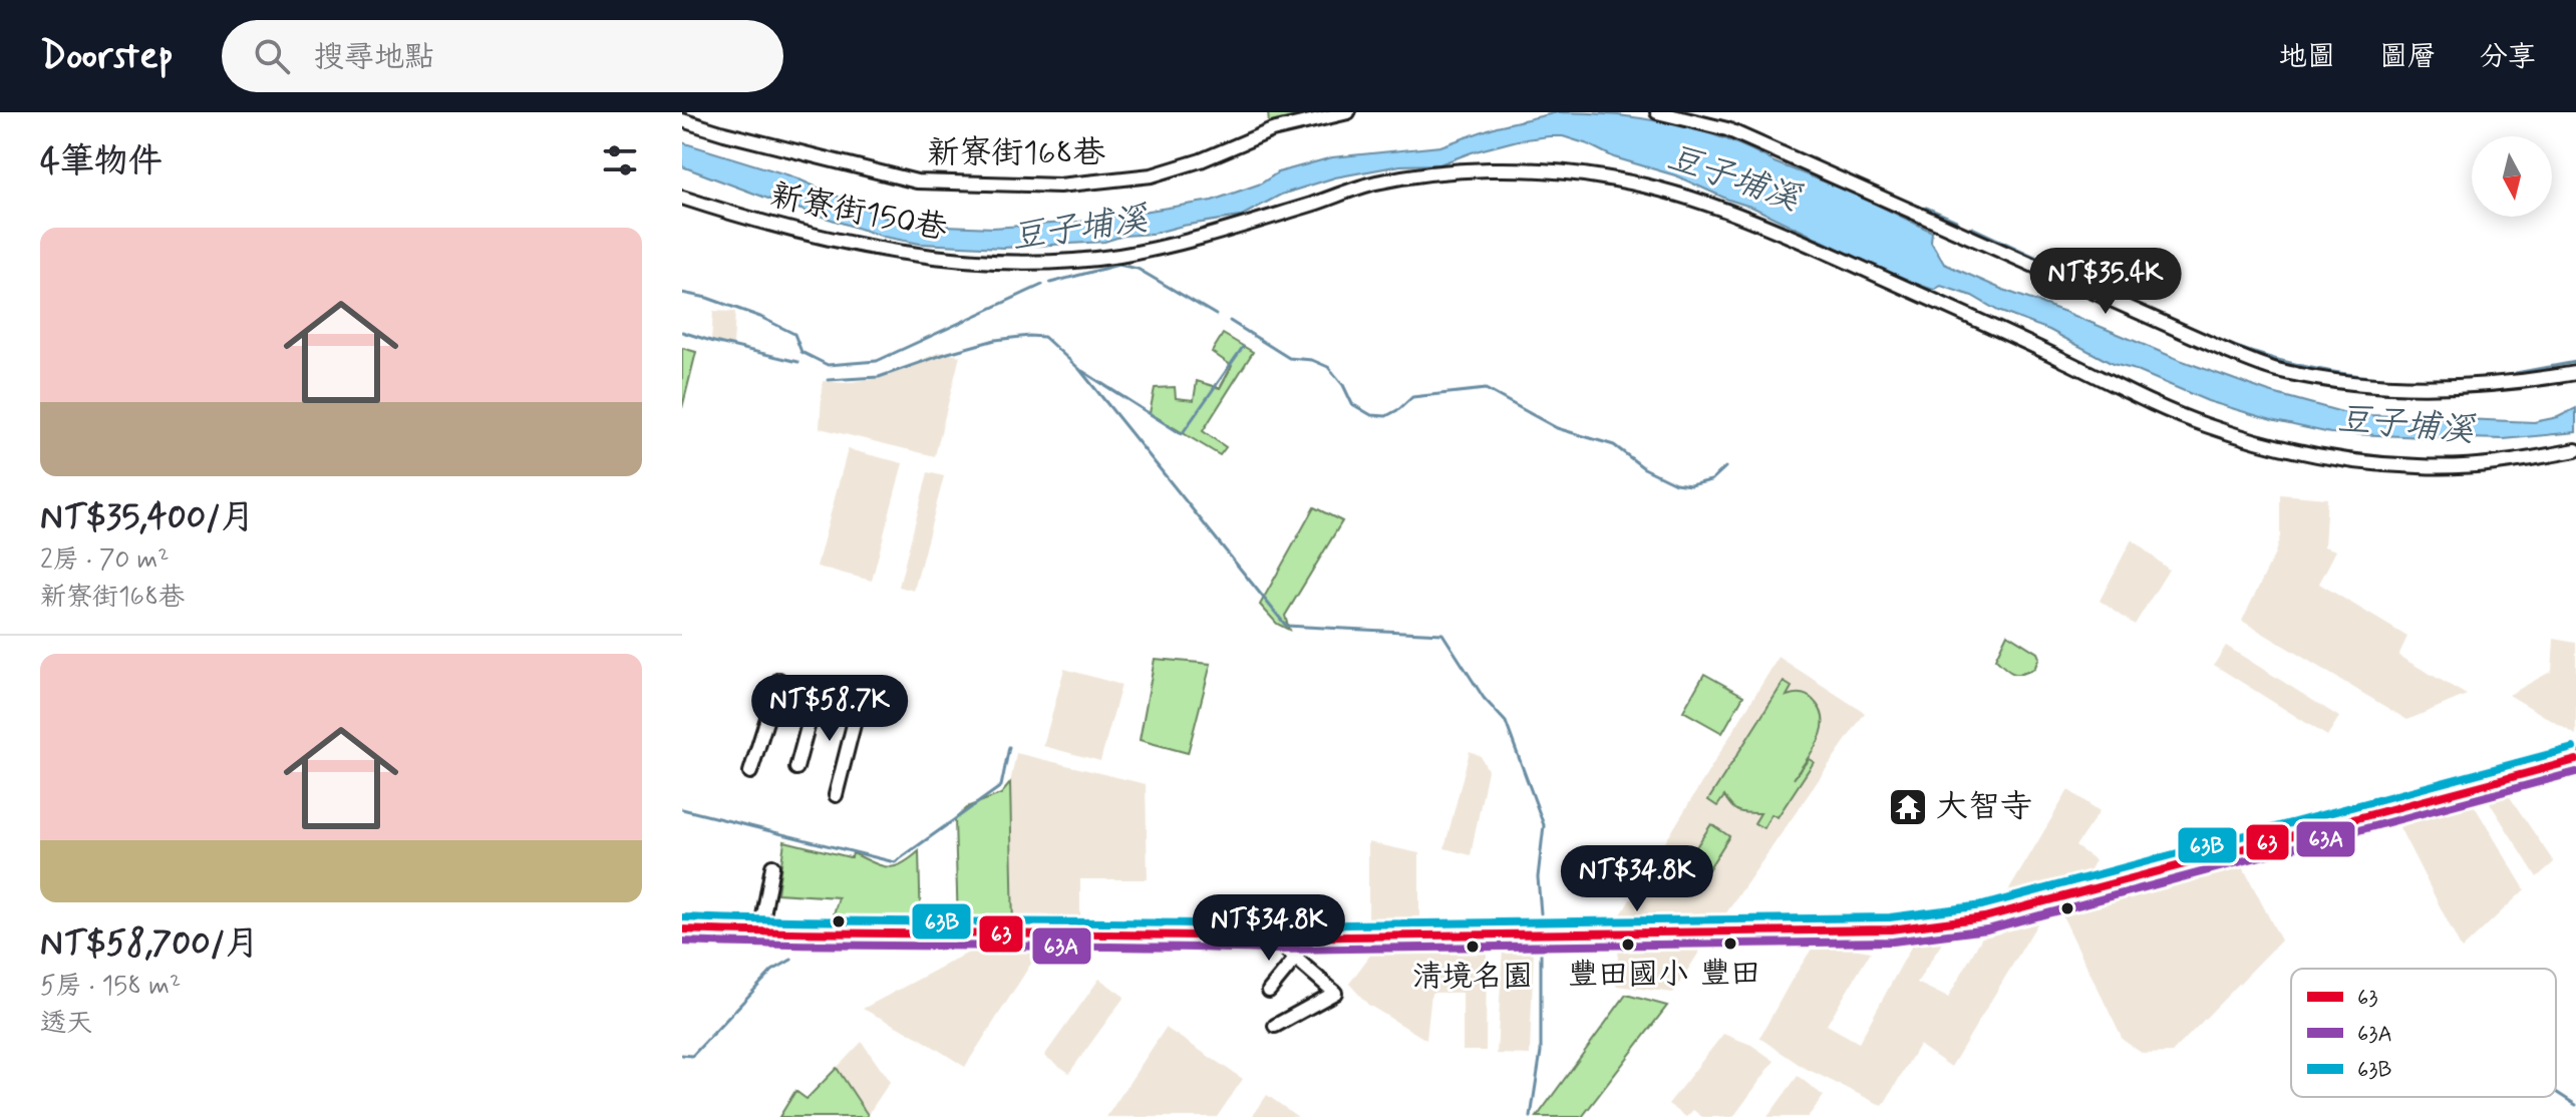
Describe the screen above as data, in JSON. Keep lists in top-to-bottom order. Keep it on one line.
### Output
{"streets":{"street":["新寮街168巷","新寮街150巷"]},"water":["豆子埔溪"],"places":{"temple":["大智寺"],"other":["豐田","豐田國小","清境名園"]},"lines":["transit line 63B","transit line 63","transit line 63A"],"legend":["63","63A","63B"],"north":"bottom","page":{"header":"Doorstep","search":"搜尋地點","nav":["地圖","圖層","分享"],"heading":"4筆物件","list":[{"name":"NT$35,400/月","note":"2房 · 70 m² · 新寮街168巷"},{"name":"NT$58,700/月","note":"5房 · 158 m² · 透天"}],"price":["NT$35.4K","NT$58.7K","NT$34.8K","NT$34.8K"]}}
